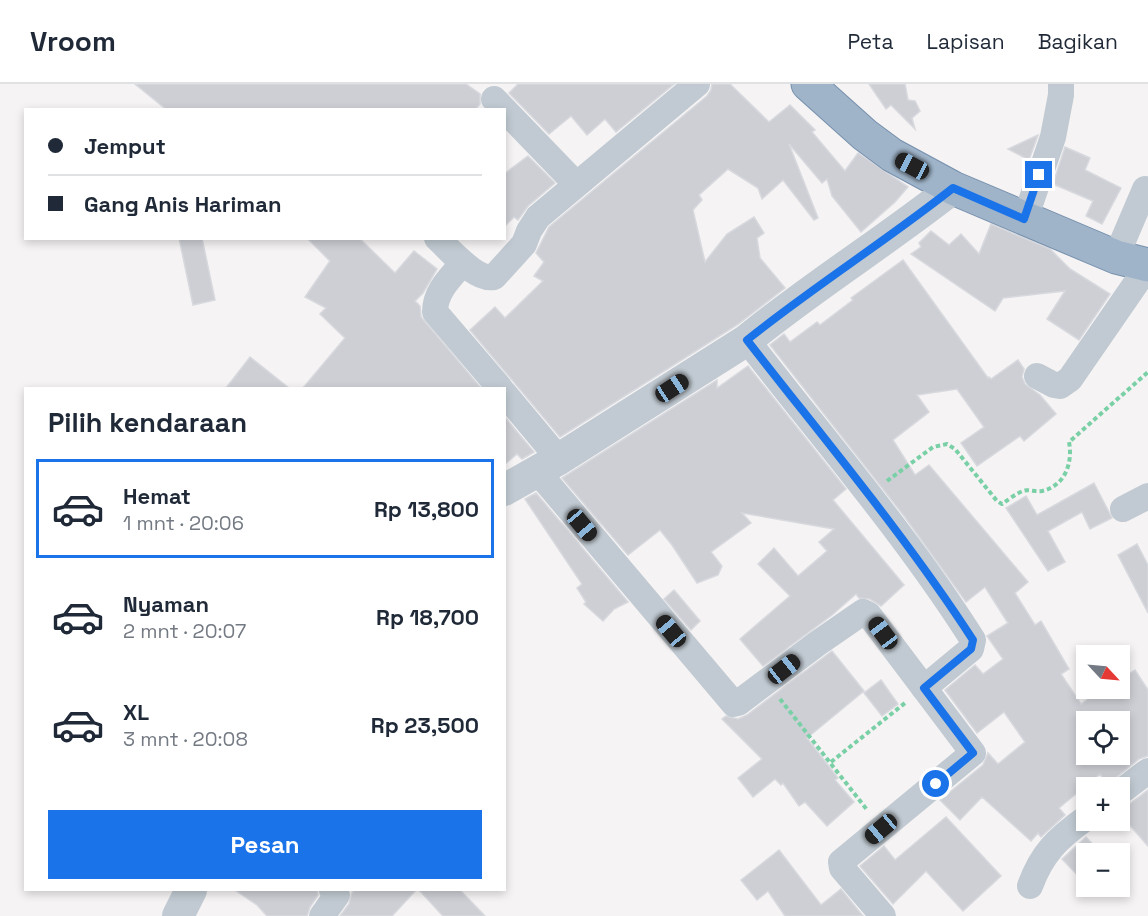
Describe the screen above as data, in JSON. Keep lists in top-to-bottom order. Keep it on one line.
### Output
{"north":"bottom right","page":{"header":"Vroom","nav":["Peta","Lapisan","Bagikan"],"banner":["Jemput","Gang Anis Hariman"],"heading":"Pilih kendaraan","list":[{"name":"Hemat","note":"1 mnt · 20:06","value":"Rp 13,800"},{"name":"Nyaman","note":"2 mnt · 20:07","value":"Rp 18,700"},{"name":"XL","note":"3 mnt · 20:08","value":"Rp 23,500"}],"map_buttons":["+","−"],"buttons":"Pesan"}}
